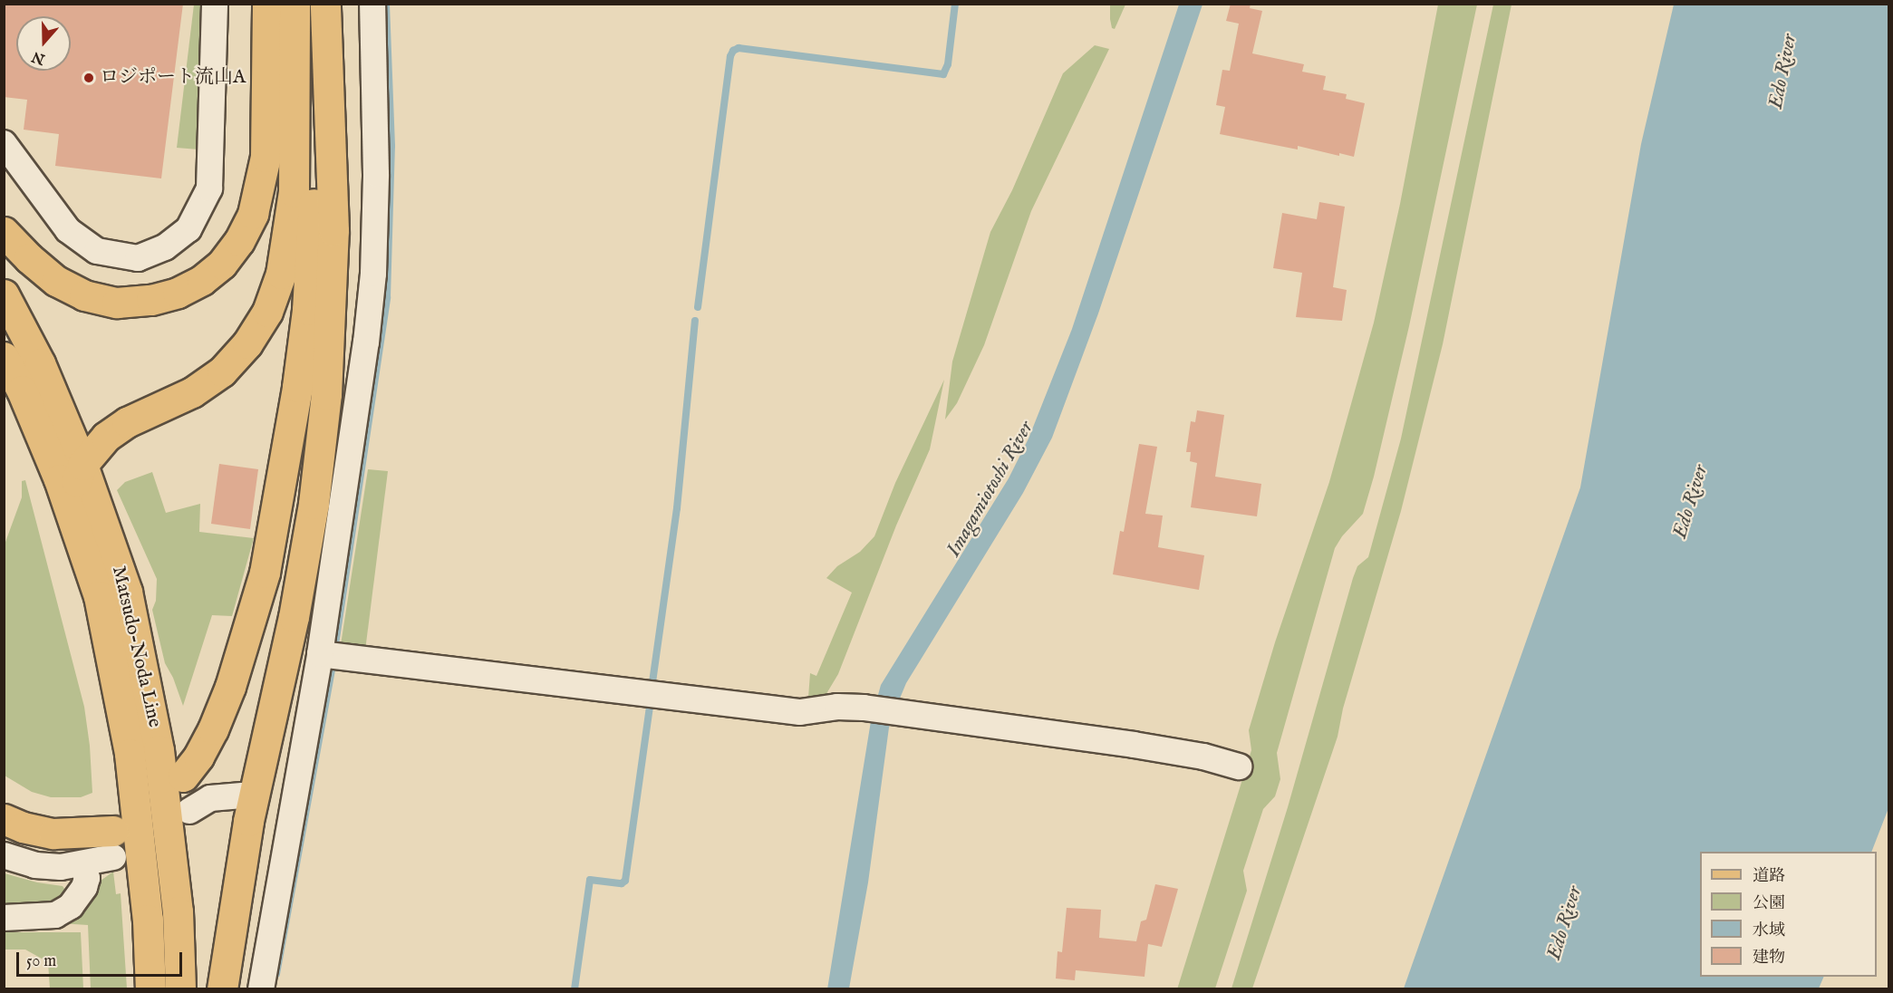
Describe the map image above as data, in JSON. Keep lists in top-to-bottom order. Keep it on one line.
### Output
{"streets":{"main road":["Matsudo-Noda Line"]},"water":["Edo River","Imagamiotoshi River"],"places":["ロジポート流山A"],"legend":["道路","公園","水域","建物"],"scale_bar":"50 m","north":"bottom"}
